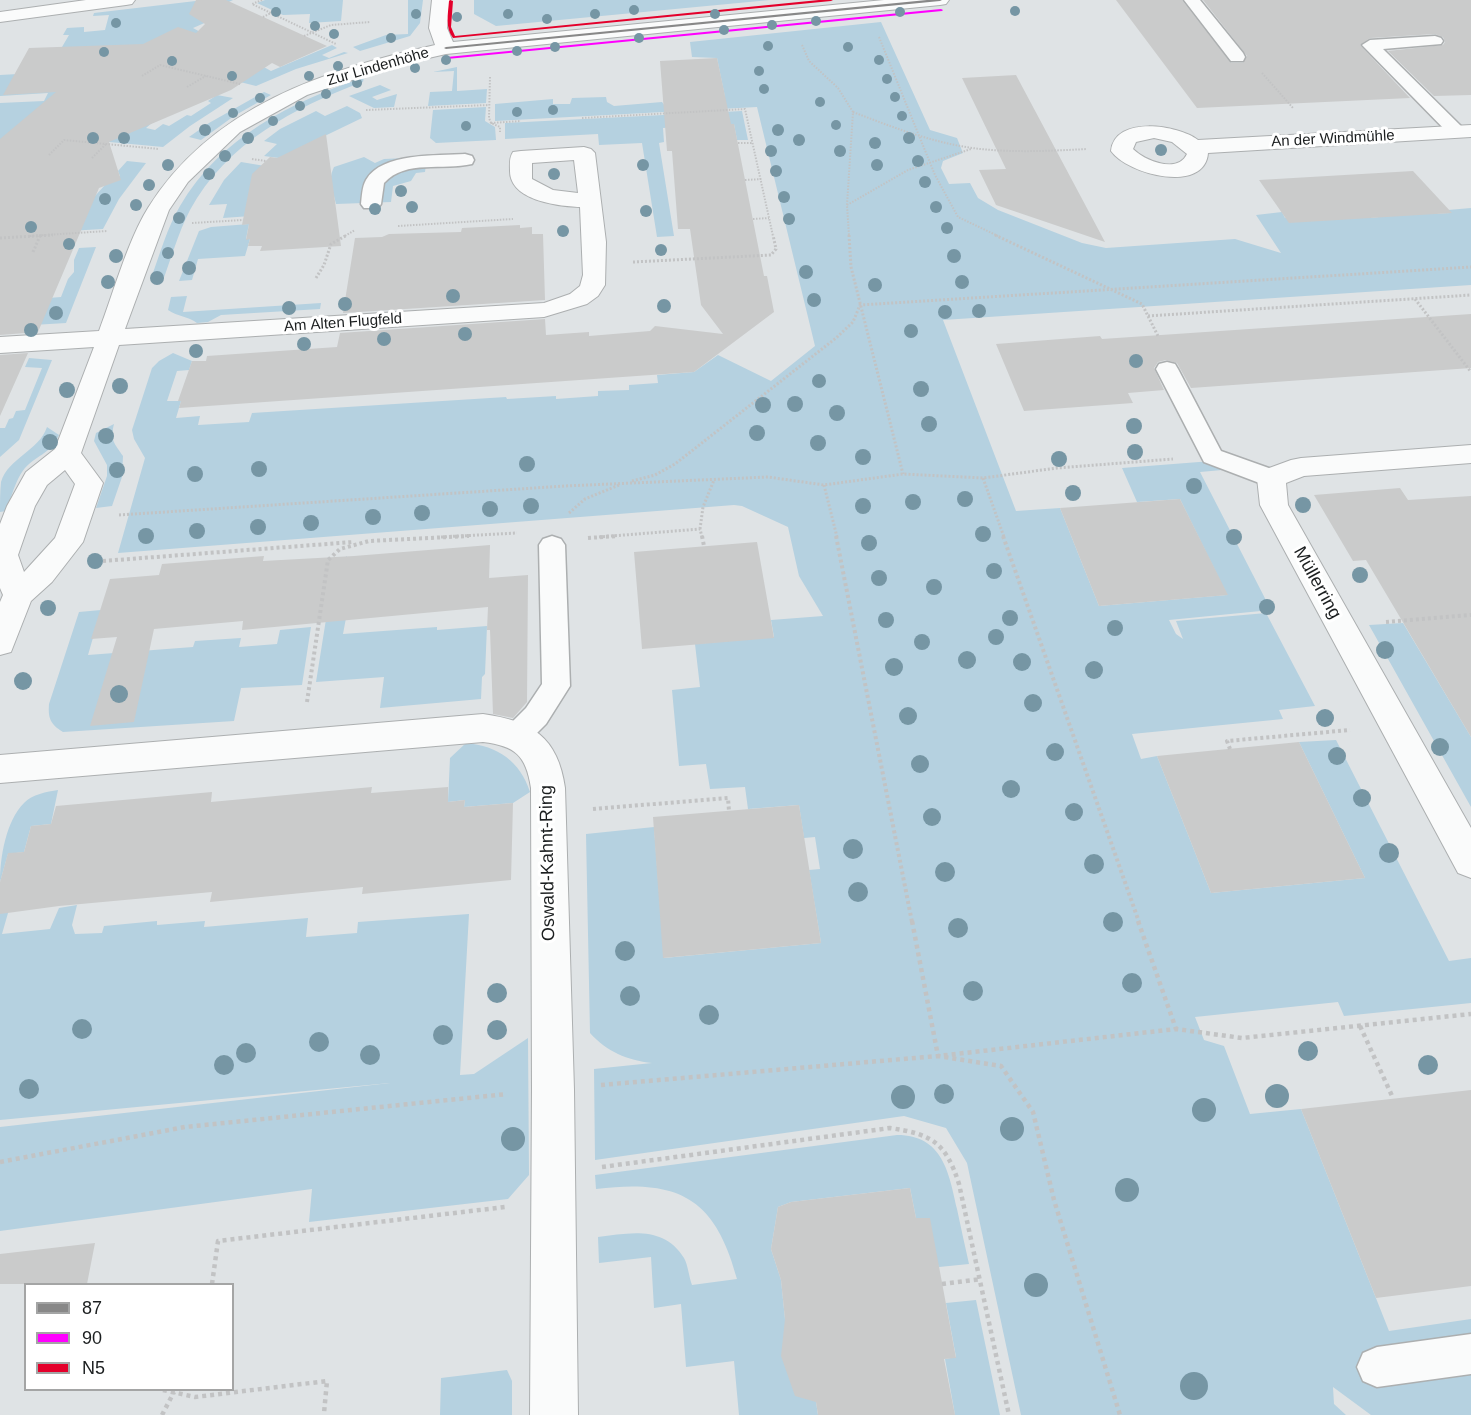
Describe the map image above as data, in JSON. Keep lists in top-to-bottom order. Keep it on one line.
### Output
{"streets":{"street":["Zur Lindenhöhe","An der Windmühle","Am Alten Flugfeld","Müllerring","Oswald-Kahnt-Ring"]},"crossings":[["Zur Lindenhöhe","Am Alten Flugfeld"]],"lines":["transit line 87","transit line N5","transit line 90"],"legend":["87","90","N5"]}
